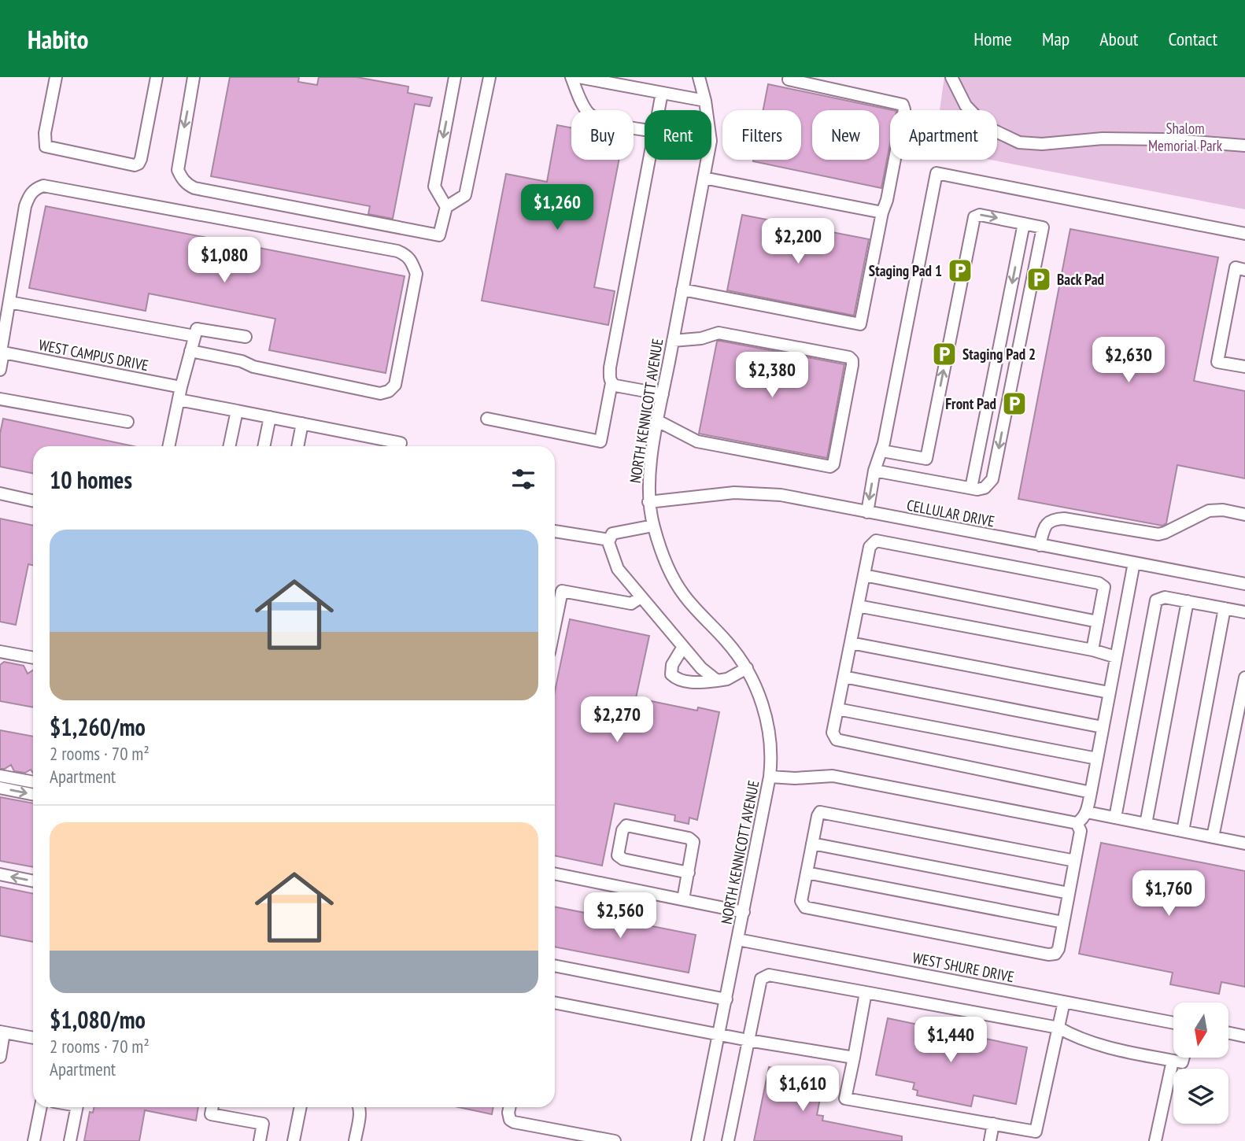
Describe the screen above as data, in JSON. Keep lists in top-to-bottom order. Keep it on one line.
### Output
{"streets":{"street":["WEST CAMPUS DRIVE","NORTH KENNICOTT AVENUE","CELLULAR DRIVE","WEST SHURE DRIVE"]},"crossings":[["NORTH KENNICOTT AVENUE","CELLULAR DRIVE"],["NORTH KENNICOTT AVENUE","WEST SHURE DRIVE"]],"parks":["Shalom Memorial Park"],"places":{"parking":["Staging Pad 1","Back Pad","Staging Pad 2","Front Pad"]},"north":"bottom","page":{"header":"Habito","nav":["Home","Map","About","Contact"],"chip":["Buy","Rent","Filters","New","Apartment"],"price":["$1,260","$2,200","$1,080","$2,630","$2,380","$2,270","$1,760","$2,560","$1,440","$1,610"],"heading":"10 homes","list":[{"name":"$1,260/mo","note":"2 rooms · 70 m² · Apartment"},{"name":"$1,080/mo","note":"2 rooms · 70 m² · Apartment"}]}}
